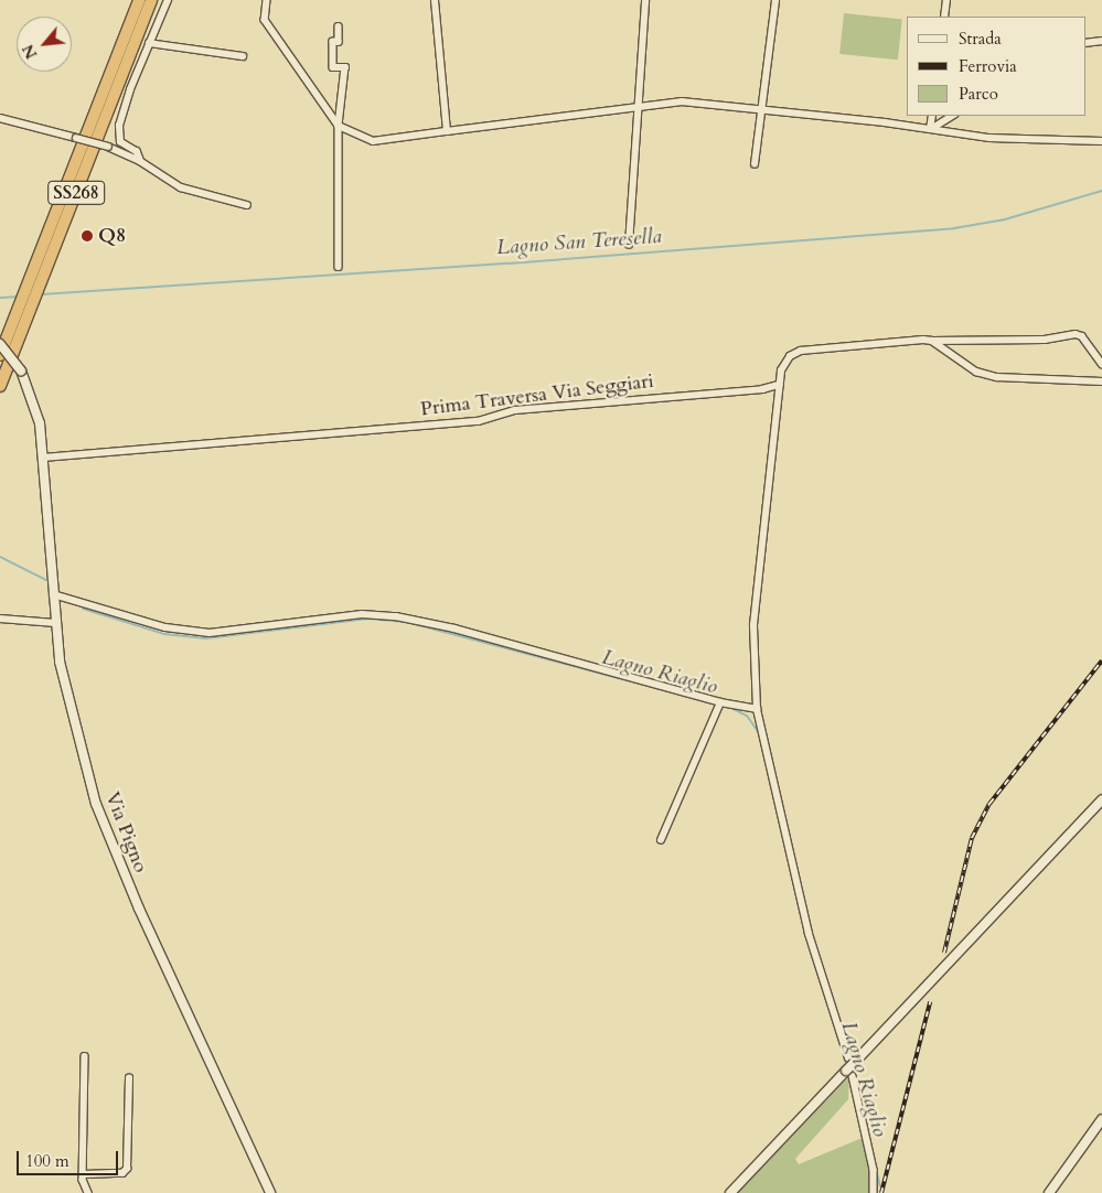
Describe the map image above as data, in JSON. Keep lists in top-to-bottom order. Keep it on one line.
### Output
{"streets":{"highway":["SS268"],"street":["Prima Traversa Via Seggiari","Via Pigno"]},"crossings":[["Prima Traversa Via Seggiari","Via Pigno"]],"water":["Lagno San Teresella","Lagno Riaglio"],"places":["Q8"],"legend":["Strada","Ferrovia","Parco"],"scale_bar":"100 m","north":"bottom left"}
